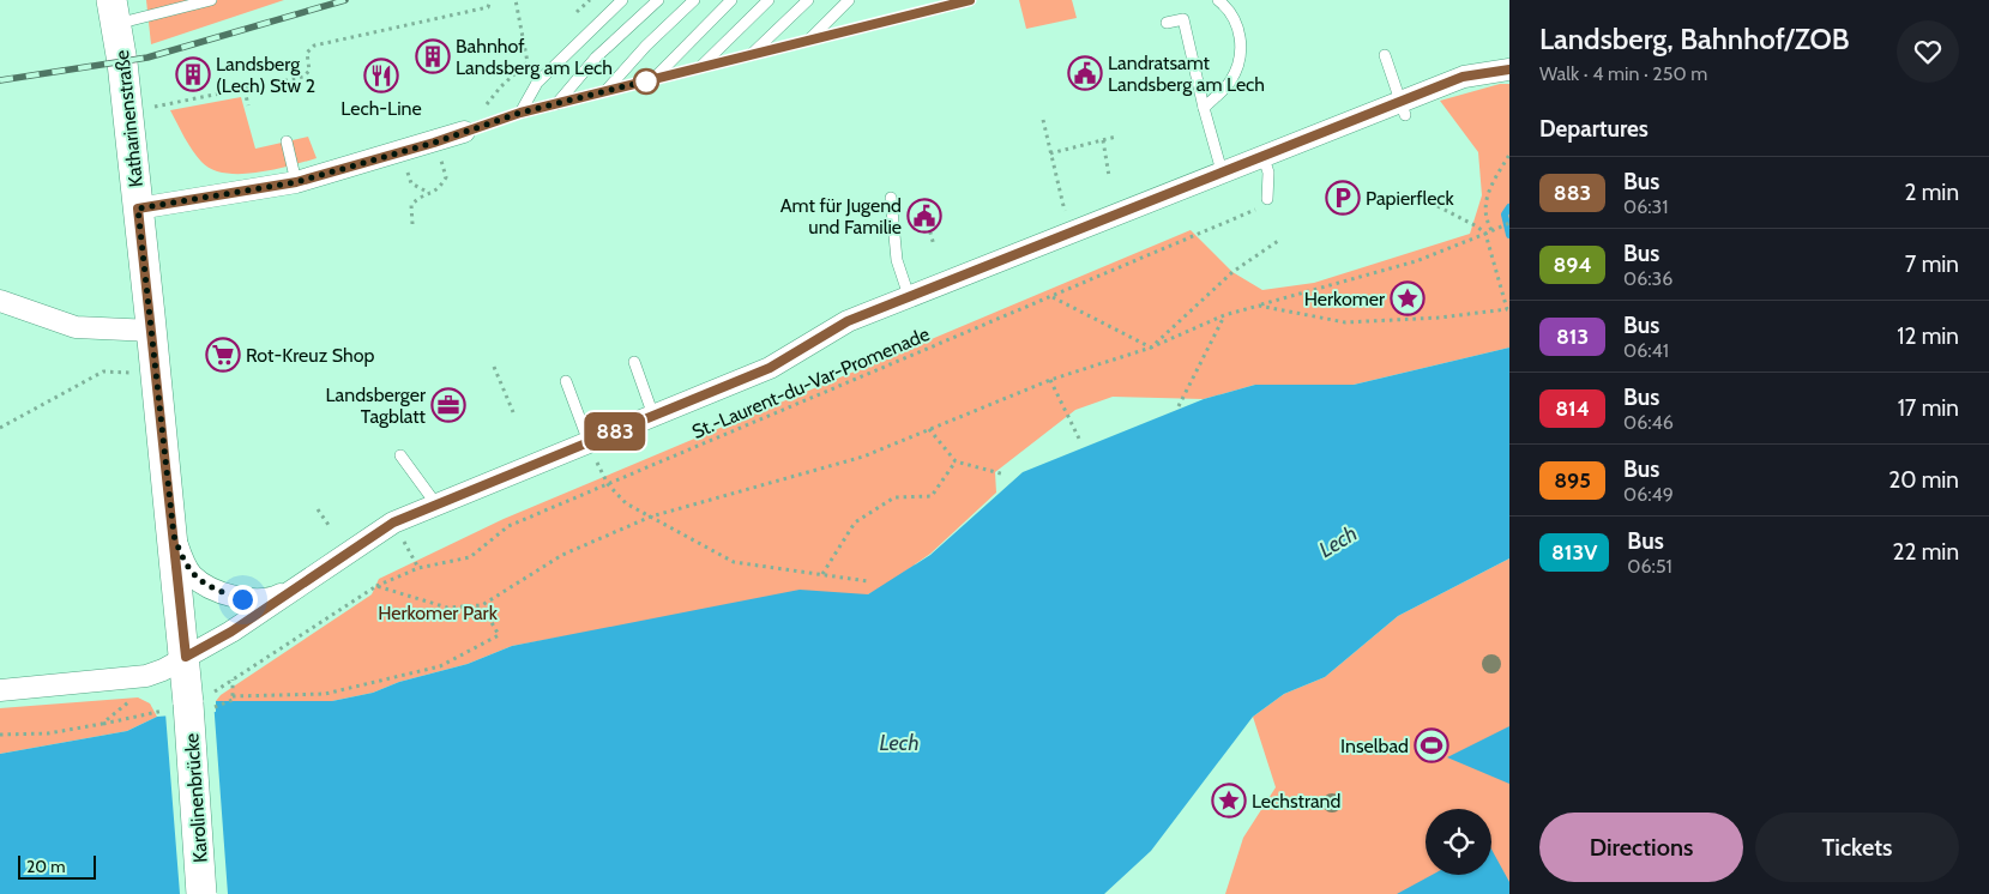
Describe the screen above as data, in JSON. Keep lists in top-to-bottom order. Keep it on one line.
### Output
{"streets":{"main road":["Katharinenstraße","Karolinenbrücke"],"path":["St.-Laurent-du-Var-Promenade"]},"crossings":[["Katharinenstraße","St.-Laurent-du-Var-Promenade"],["Katharinenstraße","Karolinenbrücke"],["St.-Laurent-du-Var-Promenade","Karolinenbrücke"]],"water":["Lech"],"parks":["Herkomer Park"],"places":{"building":["Bahnhof Landsberg am Lech","Landsberg (Lech) Stw 2"],"public building":["Landratsamt Landsberg am Lech","Amt für Jugend und Familie"],"restaurant":["Lech-Line"],"parking":["Papierfleck"],"place":["Herkomer","Lechstrand"],"supermarket":["Rot-Kreuz Shop"],"office":["Landsberger Tagblatt"],"sports":["Inselbad"]},"lines":["bus line 883"],"scale_bar":"20 m","page":{"on_map":"883","heading":[["Landsberg, Bahnhof/ZOB","Walk · 4 min · 250 m"],"Departures"],"list":[{"mark":"883","name":"Bus","note":"06:31","value":"2 min"},{"mark":"894","name":"Bus","note":"06:36","value":"7 min"},{"mark":"813","name":"Bus","note":"06:41","value":"12 min"},{"mark":"814","name":"Bus","note":"06:46","value":"17 min"},{"mark":"895","name":"Bus","note":"06:49","value":"20 min"},{"mark":"813V","name":"Bus","note":"06:51","value":"22 min"}],"buttons":["Directions","Tickets"],"scale":"20 m"}}
